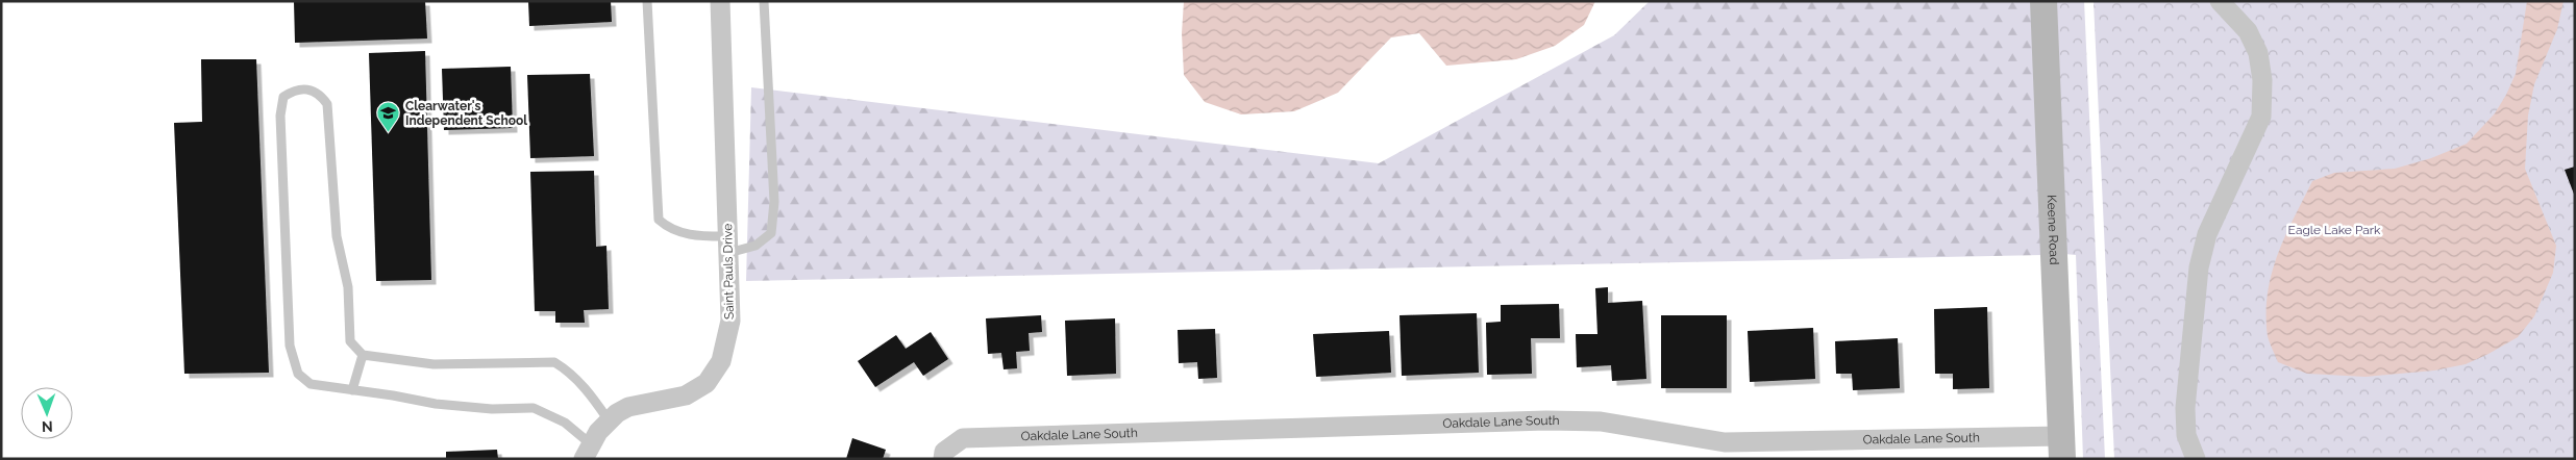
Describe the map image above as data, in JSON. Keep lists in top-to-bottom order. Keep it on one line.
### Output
{"streets":{"main road":["Keene Road"],"street":["Saint Pauls Drive","Oakdale Lane South"]},"crossings":[["Keene Road","Oakdale Lane South"]],"parks":["Eagle Lake Park"],"places":{"school or university":["Clearwater's Independent School"]},"north":"bottom"}
